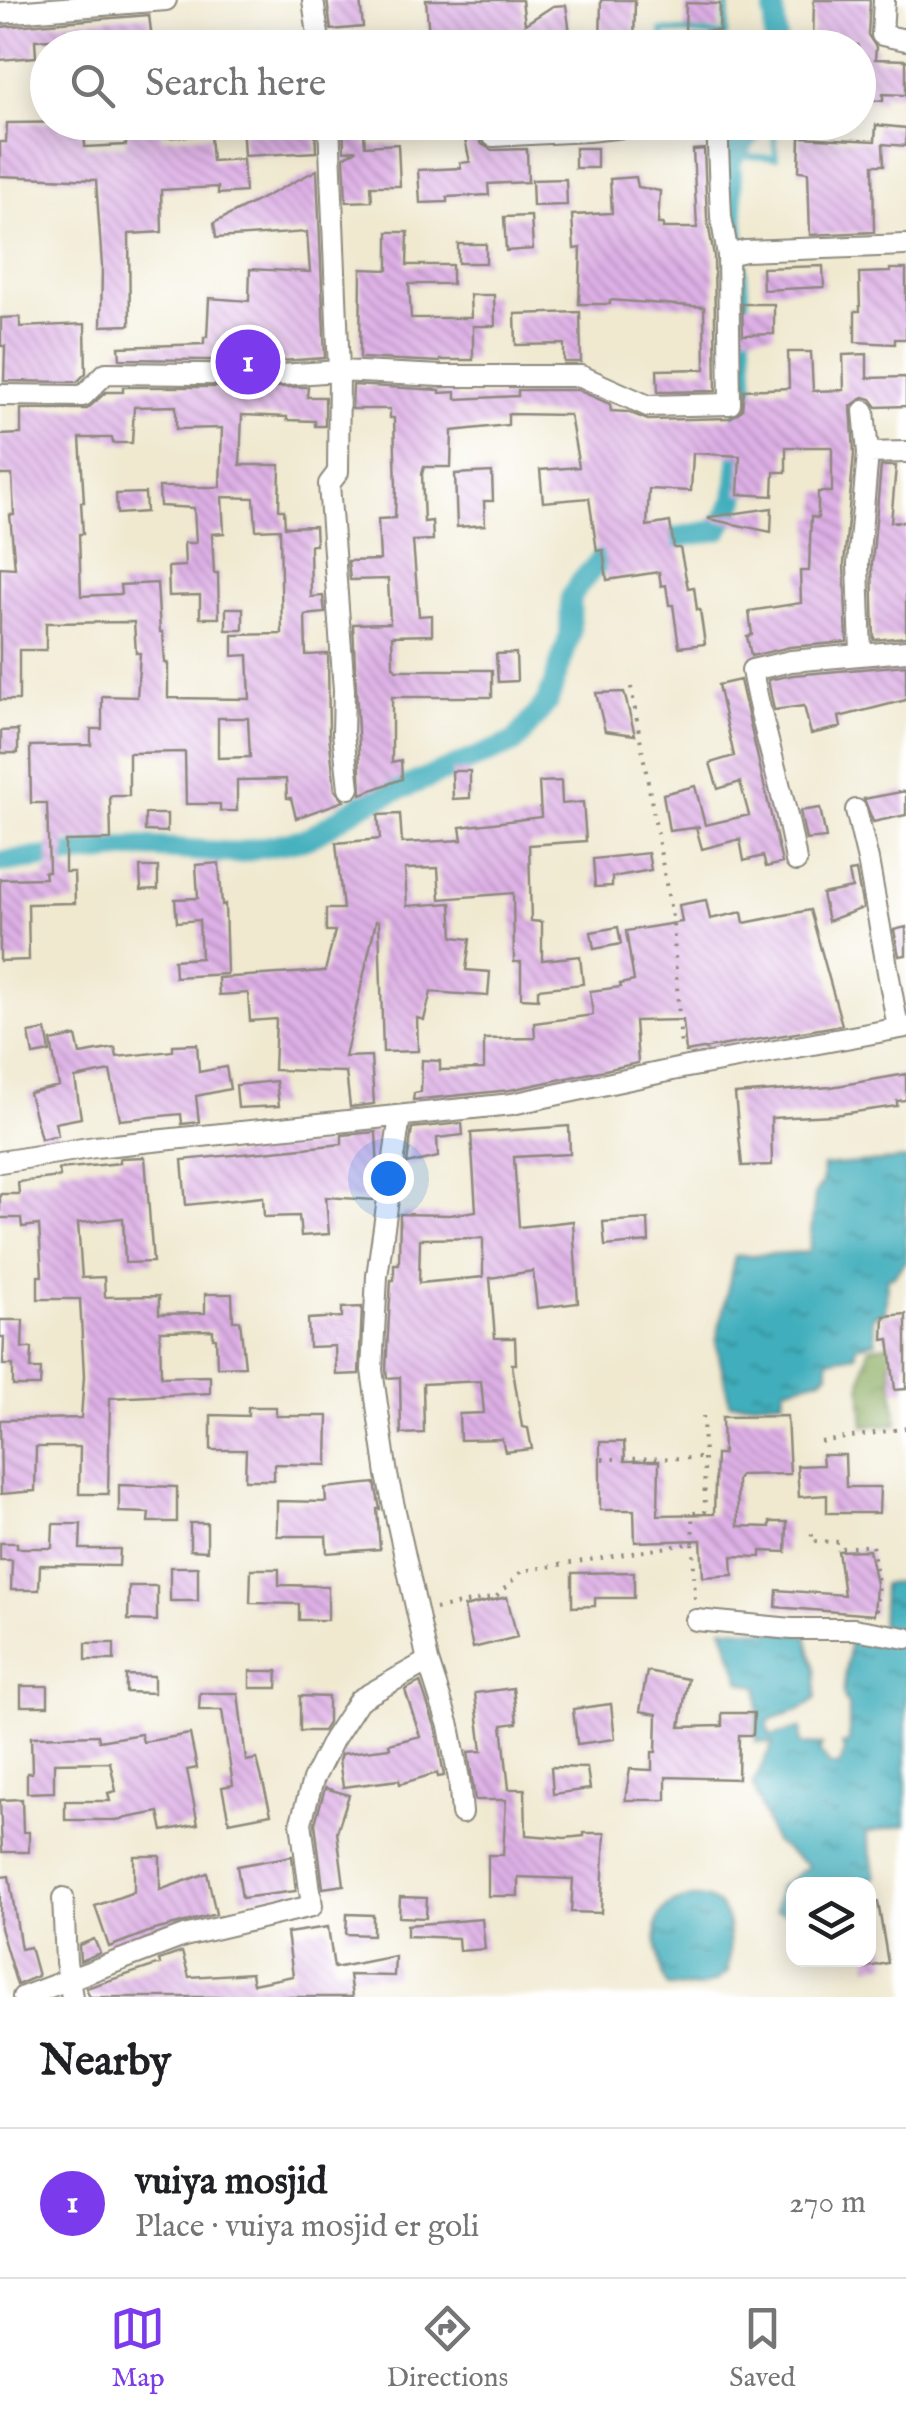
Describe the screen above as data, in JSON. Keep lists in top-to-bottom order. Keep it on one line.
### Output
{"page":{"search":"Search here","pins":"1","heading":"Nearby","list":[{"mark":"1","name":"vuiya mosjid","note":"Place · vuiya mosjid er goli","value":"270 m"}],"nav":["Map","Directions","Saved"]}}
